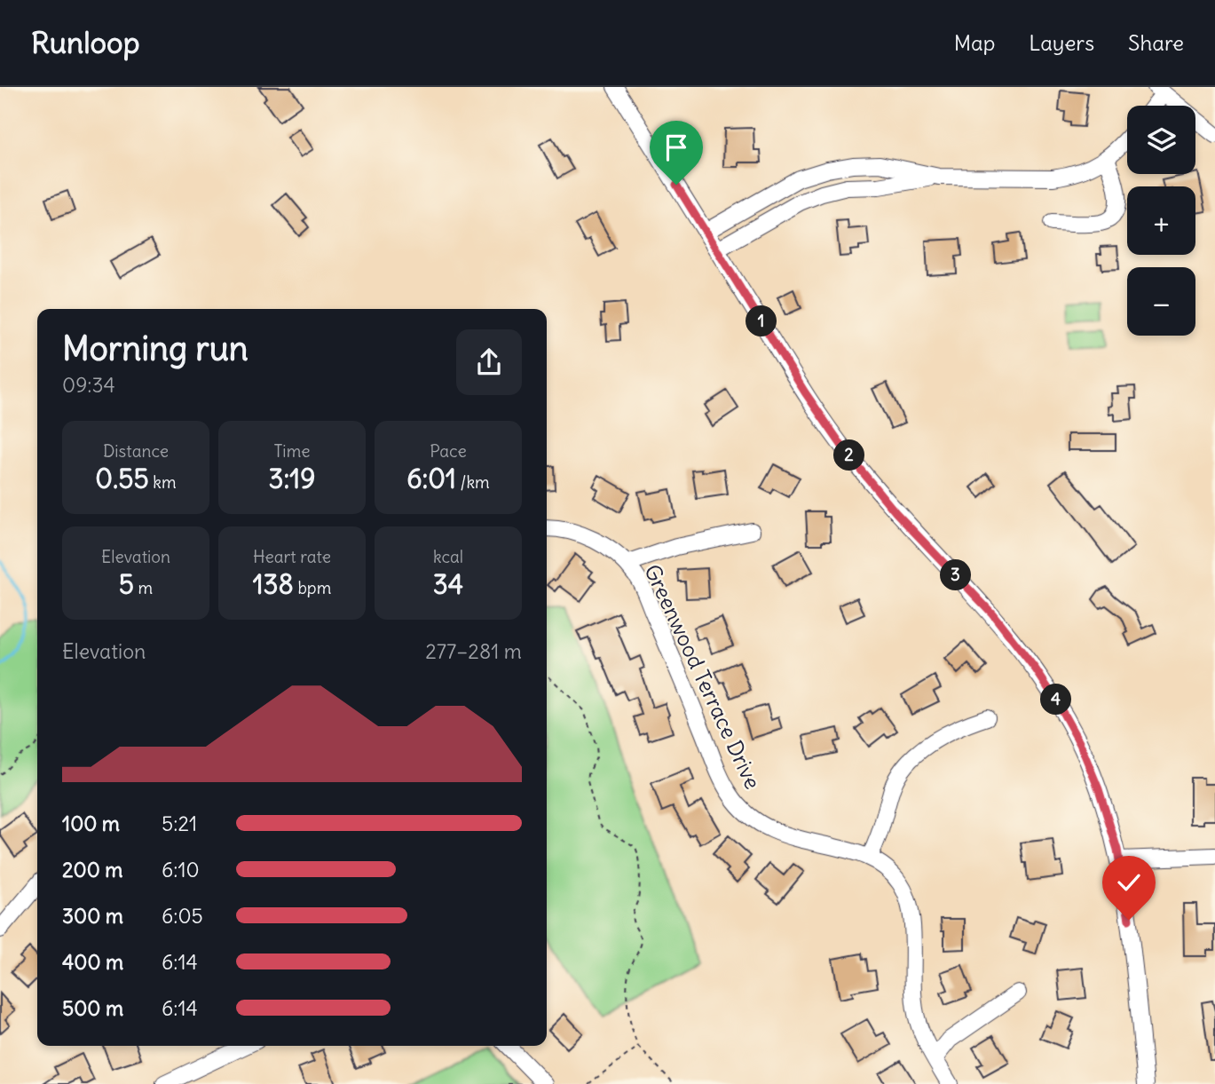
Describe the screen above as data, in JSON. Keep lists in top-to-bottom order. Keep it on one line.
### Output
{"streets":{"street":["Greenwood Terrace Drive"]},"page":{"header":"Runloop","nav":["Map","Layers","Share"],"map_buttons":["+","−"],"pins":["1","2","3","4"],"heading":["Morning run","09:34"],"stats":[["Distance","0.55 km"],["Time","3:19"],["Pace","6:01 /km"],["Elevation","5 m"],["Heart rate","138 bpm"],["kcal","34"]],"chart":["Elevation","277–281 m"],"list":[{"name":"100 m","note":"5:21"},{"name":"200 m","note":"6:10"},{"name":"300 m","note":"6:05"},{"name":"400 m","note":"6:14"},{"name":"500 m","note":"6:14"}]}}
